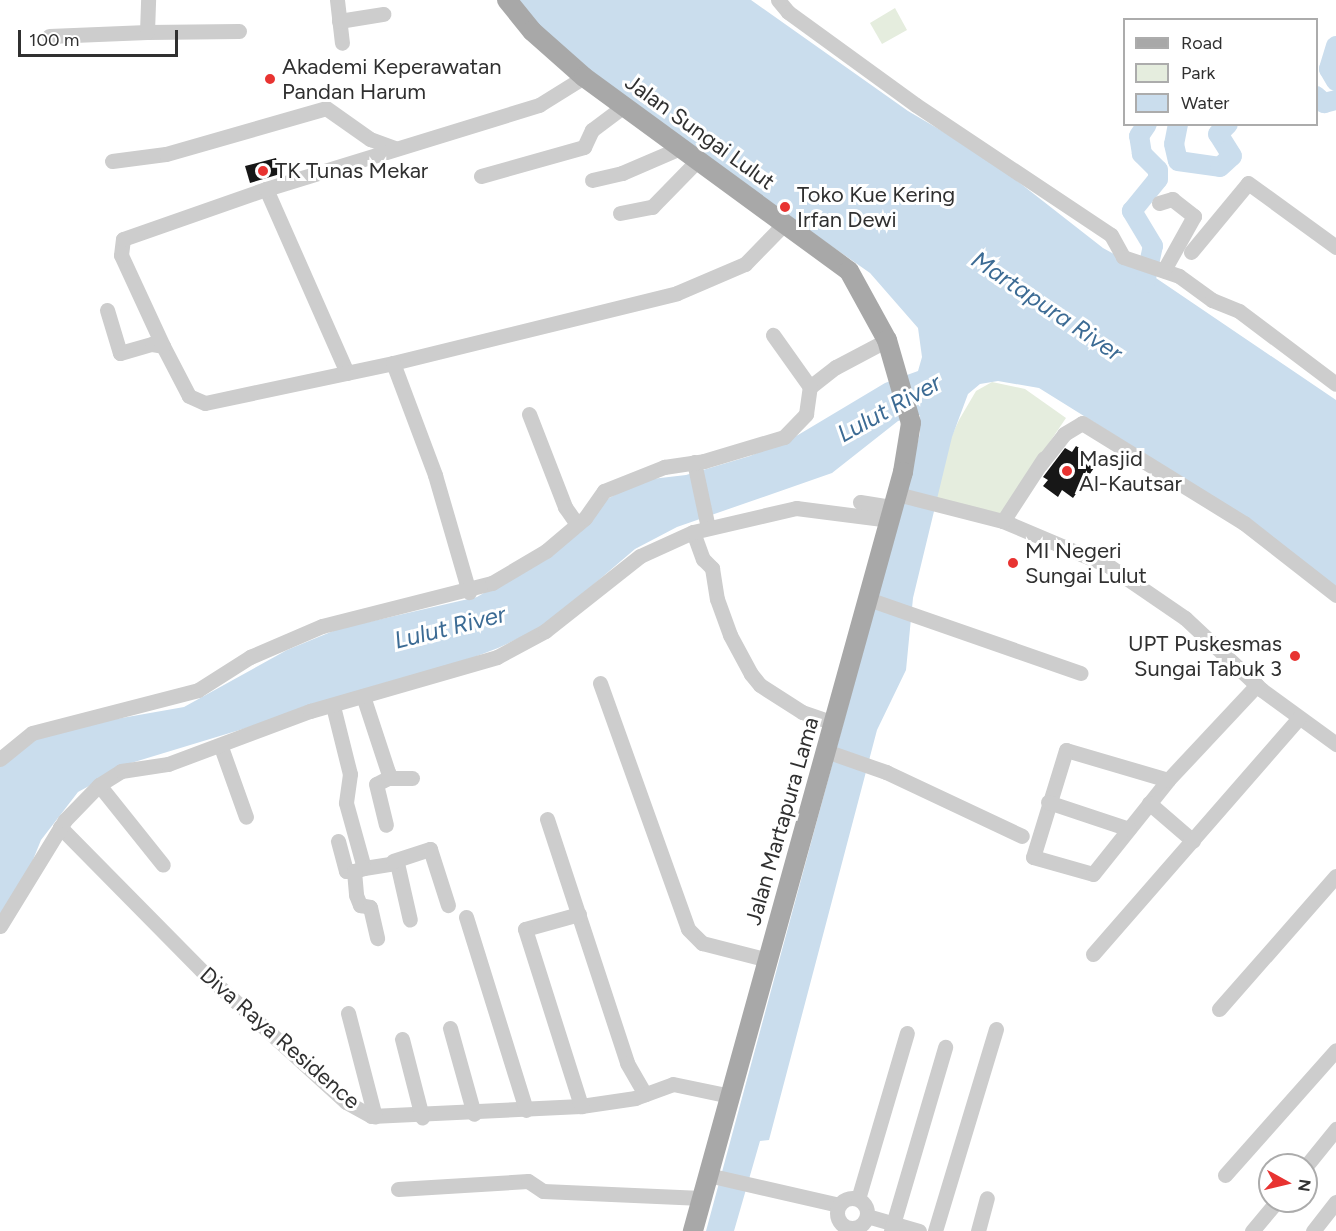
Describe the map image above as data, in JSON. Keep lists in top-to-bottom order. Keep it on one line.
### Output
{"streets":{"main road":["Jalan Sungai Lulut","Jalan Martapura Lama"],"street":["Diva Raya Residence"]},"crossings":[["Jalan Sungai Lulut","Jalan Martapura Lama"],["Jalan Martapura Lama","Diva Raya Residence"]],"water":["Martapura River","Lulut River"],"places":["Akademi Keperawatan Pandan Harum","TK Tunas Mekar","Toko Kue Kering Irfan Dewi","Masjid Al-Kautsar","MI Negeri Sungai Lulut","UPT Puskesmas Sungai Tabuk 3"],"legend":["Road","Park","Water"],"scale_bar":"100 m","north":"right"}
